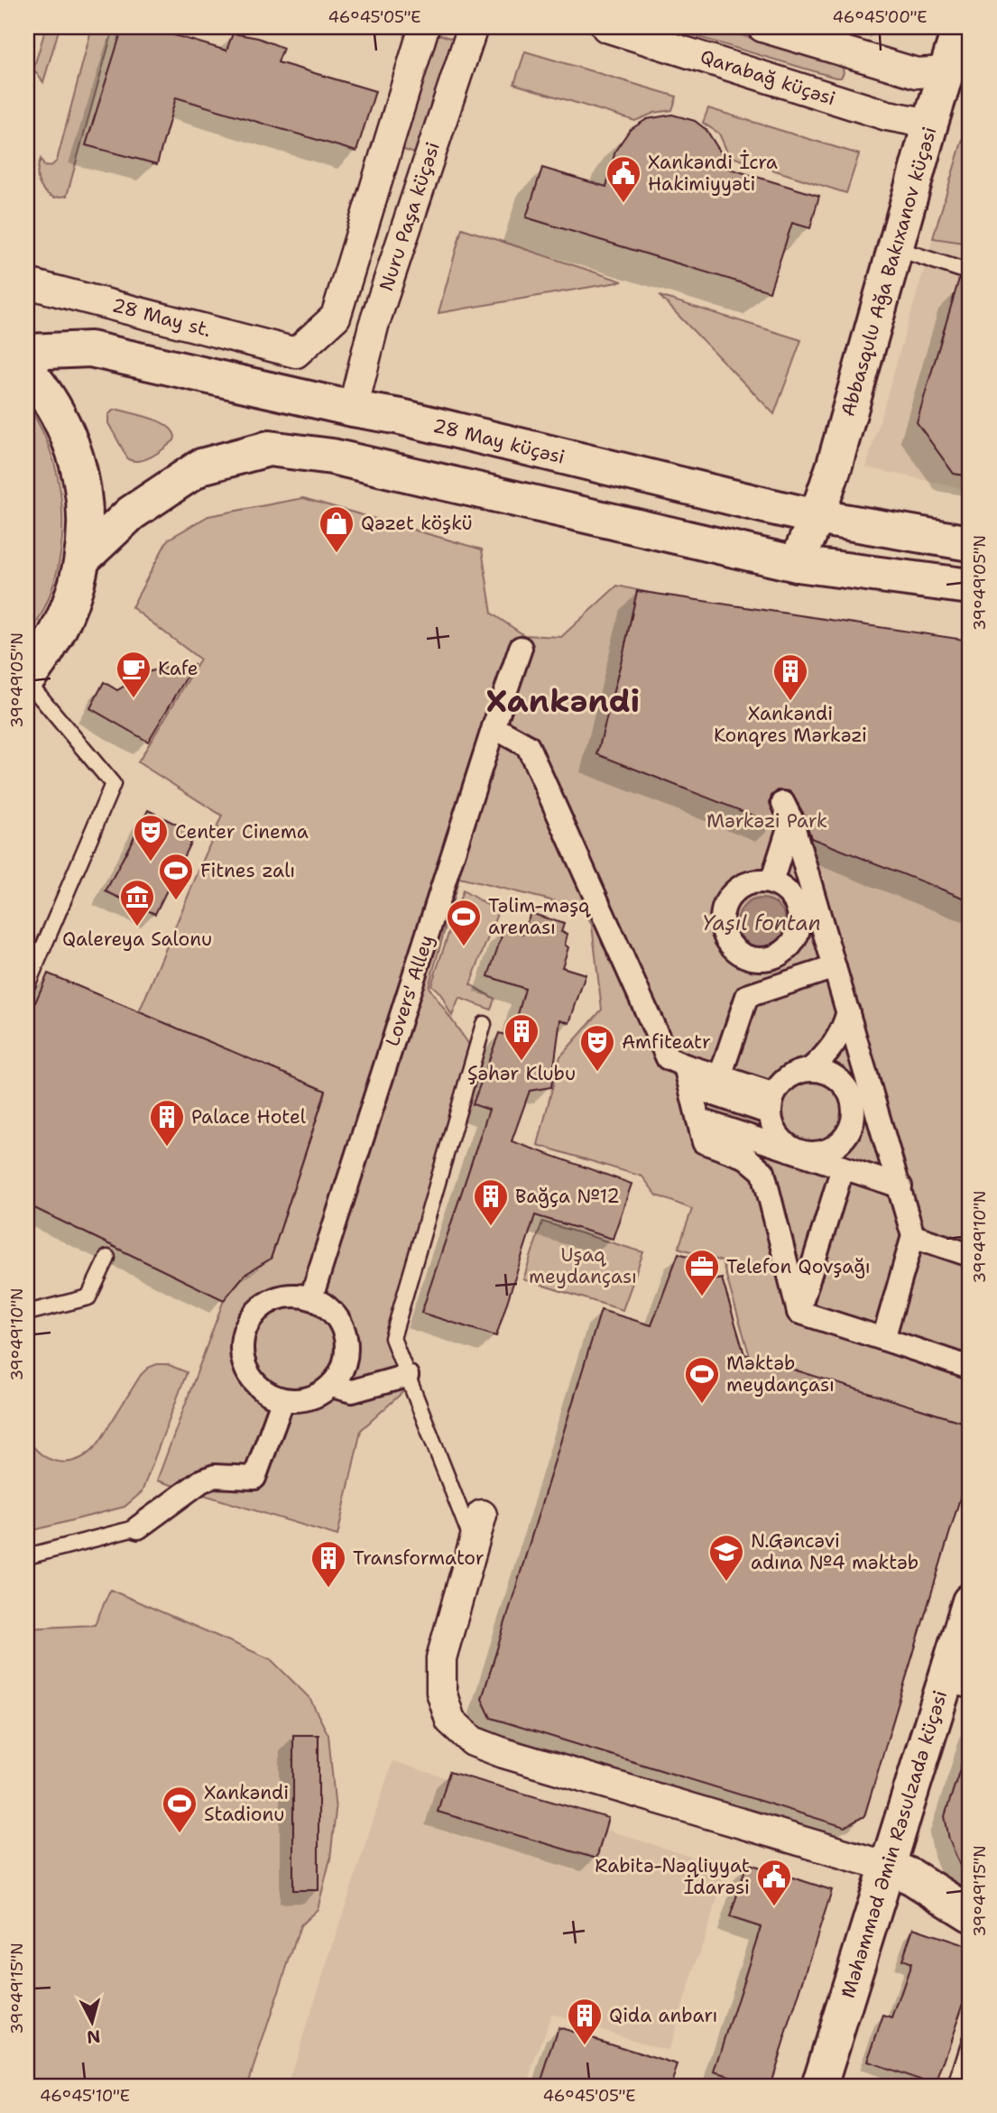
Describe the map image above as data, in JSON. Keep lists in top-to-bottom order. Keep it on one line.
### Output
{"streets":{"main road":["Abbasqulu Ağa Bakıxanov küçəsi","28 May küçəsi","Məhəmməd Əmin Rəsulzadə küçəsi"],"street":["Qarabağ küçəsi","Nuru Paşa küçəsi","28 May st.","Lovers' Alley"]},"crossings":[["Qarabağ küçəsi","Abbasqulu Ağa Bakıxanov küçəsi"],["Nuru Paşa küçəsi","28 May küçəsi"],["Abbasqulu Ağa Bakıxanov küçəsi","28 May küçəsi"]],"districts":["Xankəndi"],"water":["Yaşıl fontan"],"parks":["Mərkəzi Park","Uşaq meydançası"],"places":{"public building":["Xankəndi İcra Hakimiyyəti","Rabitə-Nəqliyyat İdarəsi"],"shop":["Qəzet köşkü"],"cafe":["Kafe"],"building":["Xankəndi Konqres Mərkəzi","Şəhər Klubu","Palace Hotel","Bağça №12","Transformator","Qida anbarı"],"theatre":["Center Cinema","Amfiteatr"],"sports":["Fitnes zalı","Təlim-məşq arenası","Məktəb meydançası","Xankəndi Stadionu"],"museum":["Qalereya Salonu"],"office":["Telefon Qovşağı"],"school or university":["N.Gəncəvi adına №4 məktəb"]},"north":"bottom","coordinates":["46°45'05\"E","46°45'00\"E","39°49'05\"N","39°49'10\"N","39°49'15\"N","46°45'10\"E"]}
